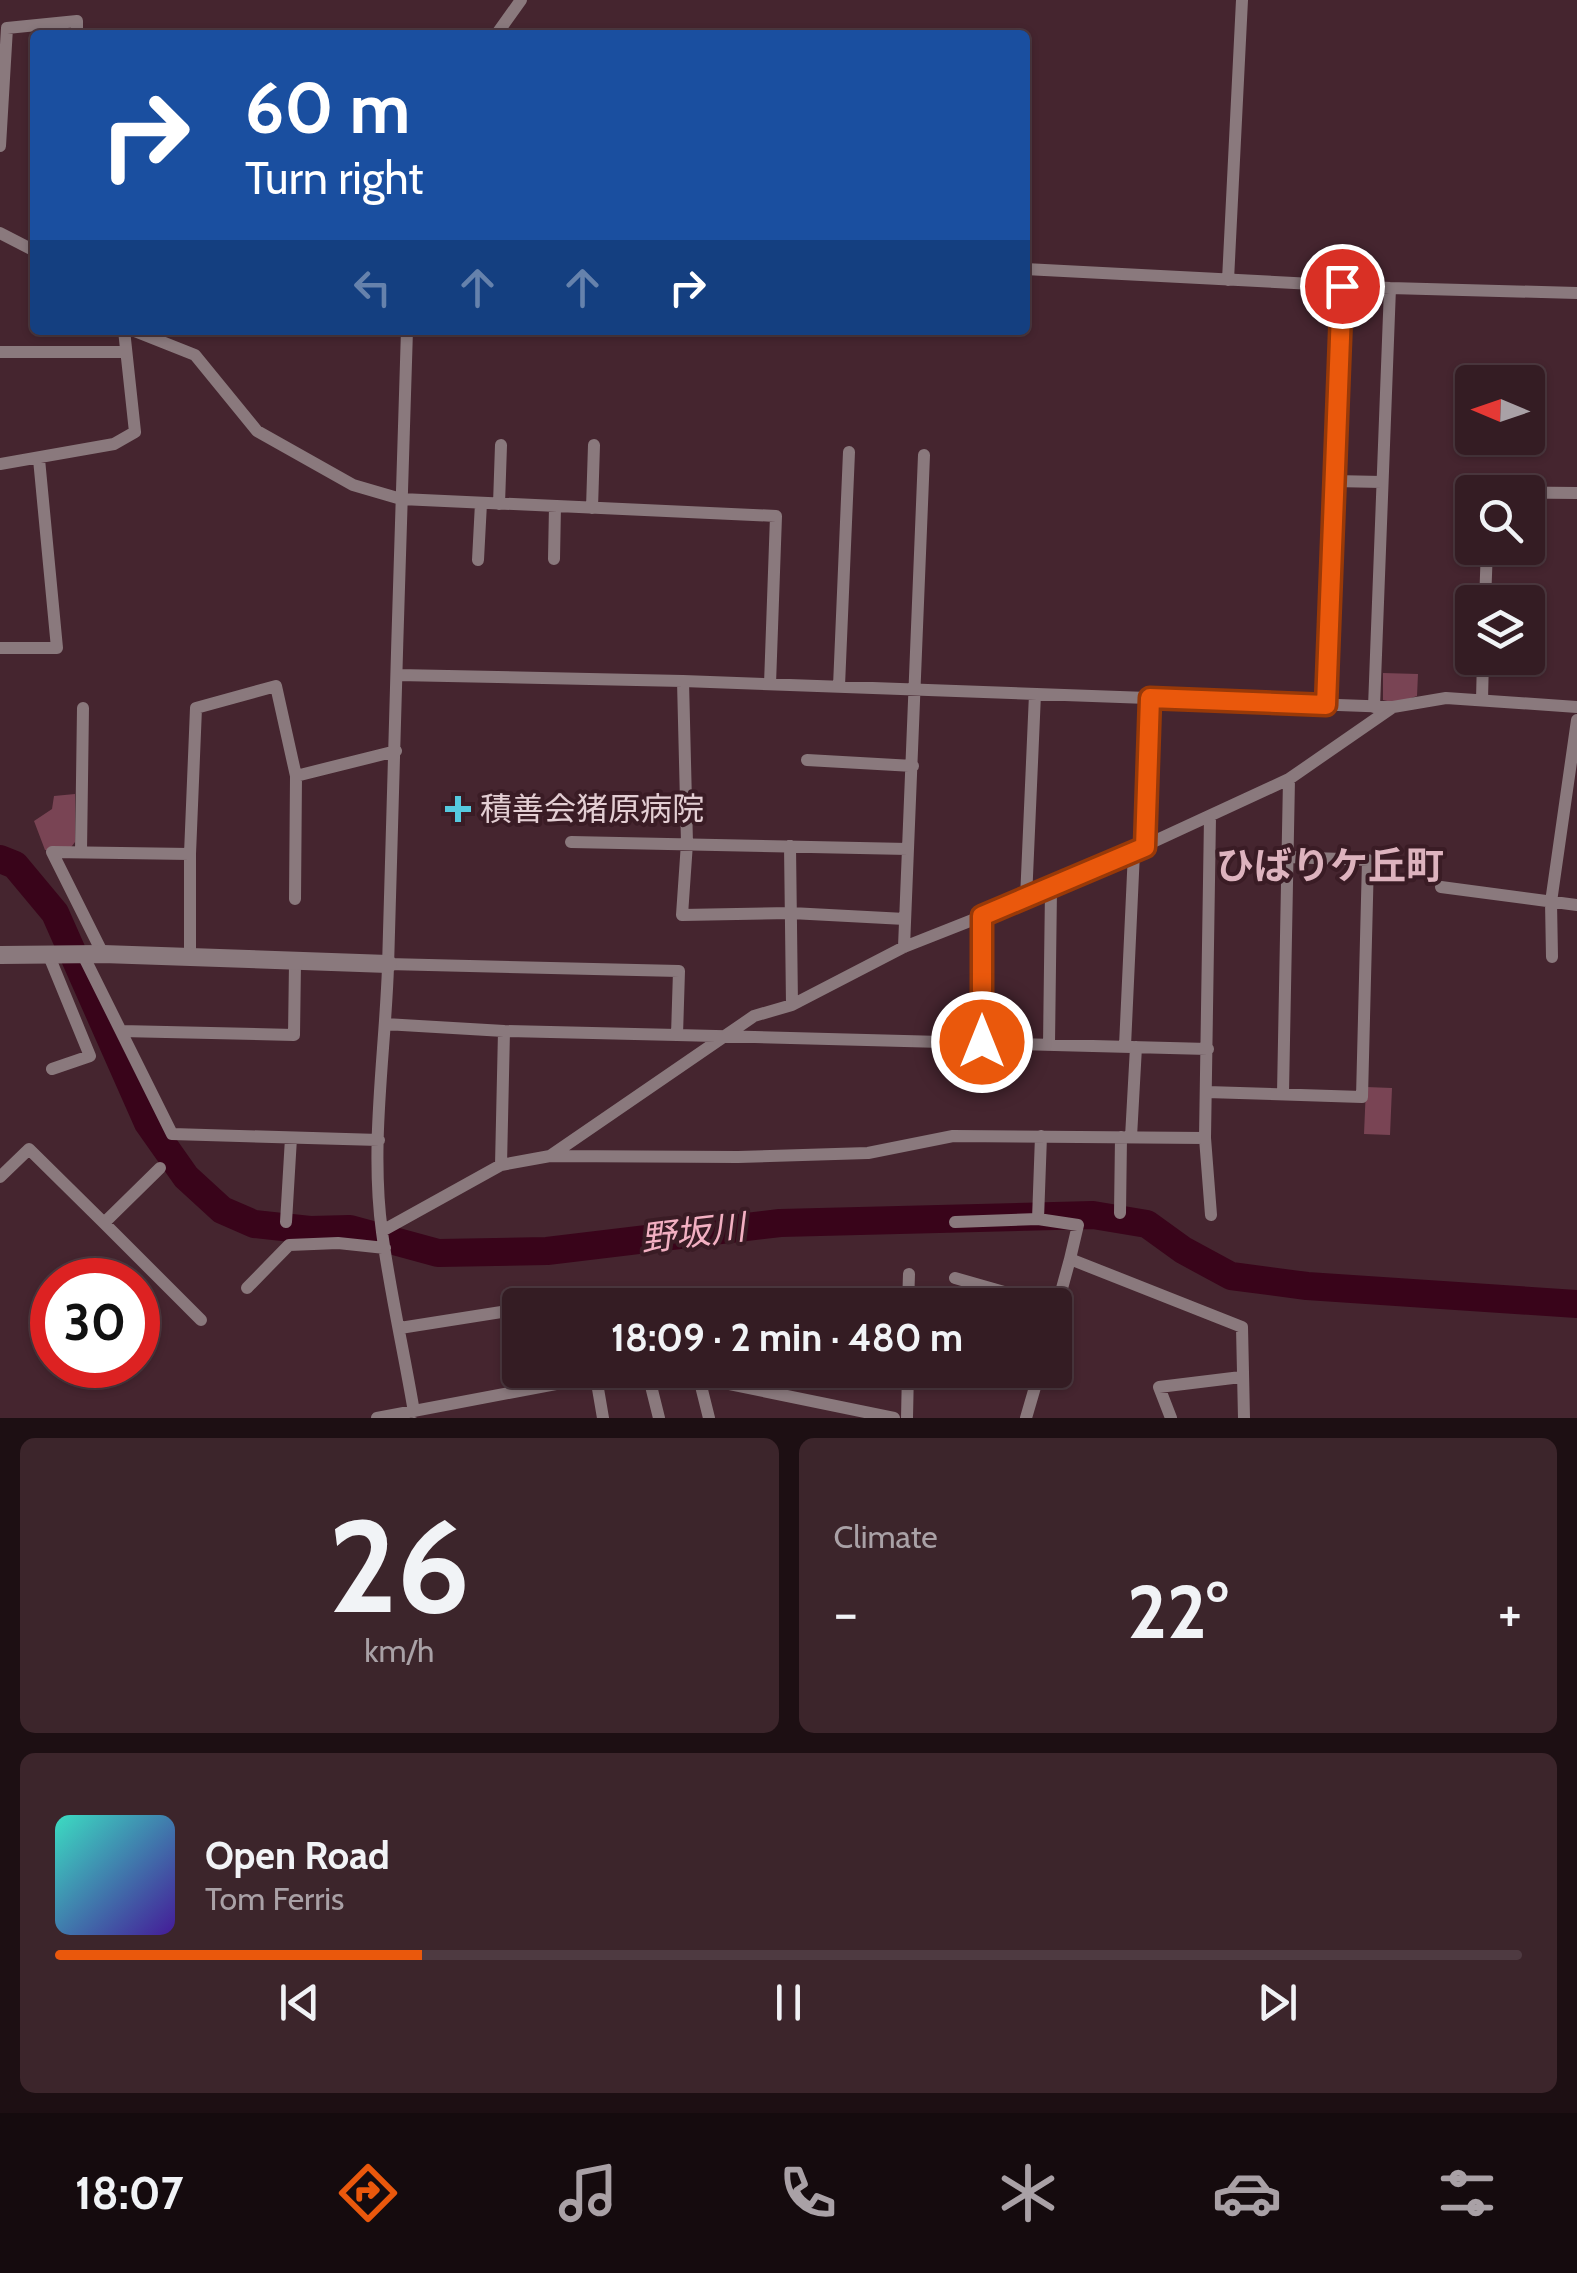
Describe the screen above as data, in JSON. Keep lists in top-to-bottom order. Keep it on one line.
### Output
{"districts":["ひばりケ丘町"],"water":["野坂川"],"places":{"health":["積善会猪原病院"]},"north":"left","page":{"turn":["60 m","Turn right"],"limit":"30","trip":"18:09 · 2 min · 480 m","tile":[["26","km/h"],"Climate"],"heat":["−","22°","+"],"song":["Open Road","Tom Ferris"],"tabs":"18:07"}}
